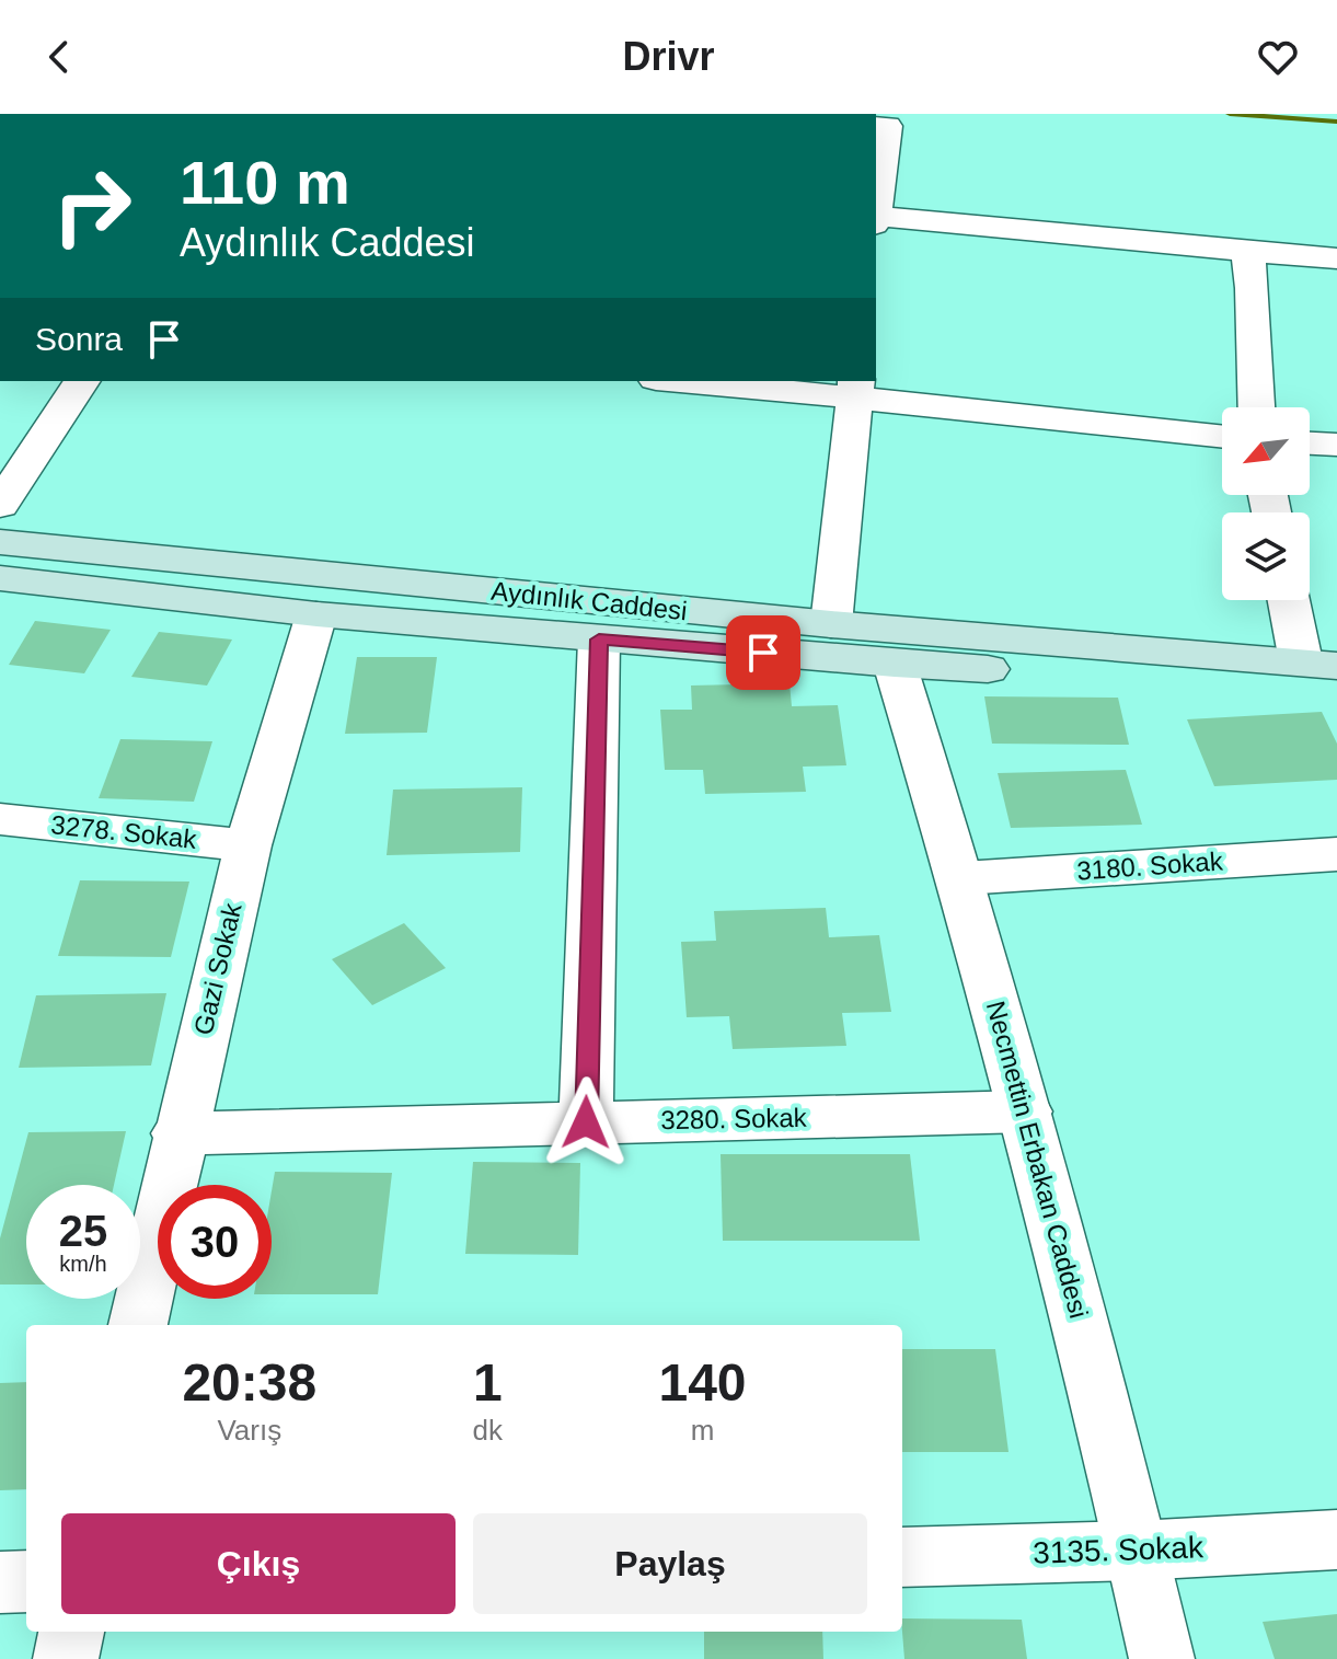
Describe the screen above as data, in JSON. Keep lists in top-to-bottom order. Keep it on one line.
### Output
{"streets":{"main road":["Aydınlık Caddesi"],"street":["3278. Sokak","3180. Sokak","Gazi Sokak","3280. Sokak","Necmettin Erbakan Caddesi","3135. Sokak"]},"crossings":[["Aydınlık Caddesi","Gazi Sokak"],["Aydınlık Caddesi","Necmettin Erbakan Caddesi"],["3278. Sokak","Gazi Sokak"],["3180. Sokak","Necmettin Erbakan Caddesi"],["Gazi Sokak","3280. Sokak"],["3280. Sokak","Necmettin Erbakan Caddesi"],["Necmettin Erbakan Caddesi","3135. Sokak"]],"north":"bottom left","page":{"header":"Drivr","turn":["110 m","Aydınlık Caddesi"],"then":"Sonra","speed":"25 km/h","limit":"30","eta":["20:38","Varış","1","dk","140","m"],"buttons":["Çıkış","Paylaş"]}}
